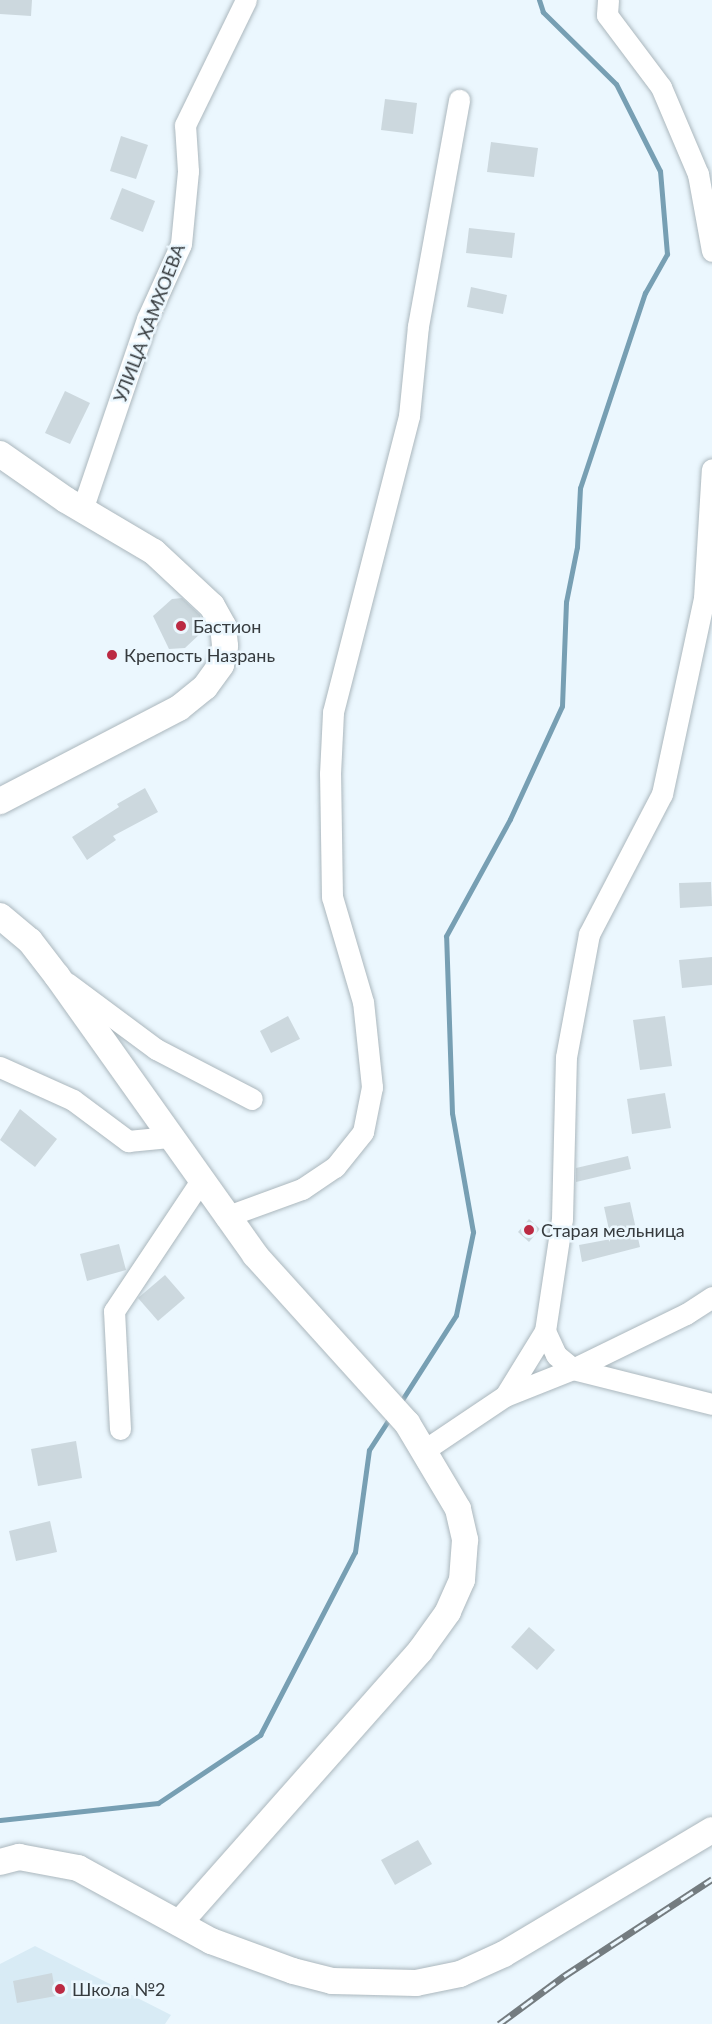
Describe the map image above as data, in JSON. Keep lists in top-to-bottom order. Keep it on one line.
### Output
{"streets":{"street":["УЛИЦА ХАМХОЕВА"]},"places":["Бастион","Крепость Назрань","Старая мельница","Школа №2"]}
